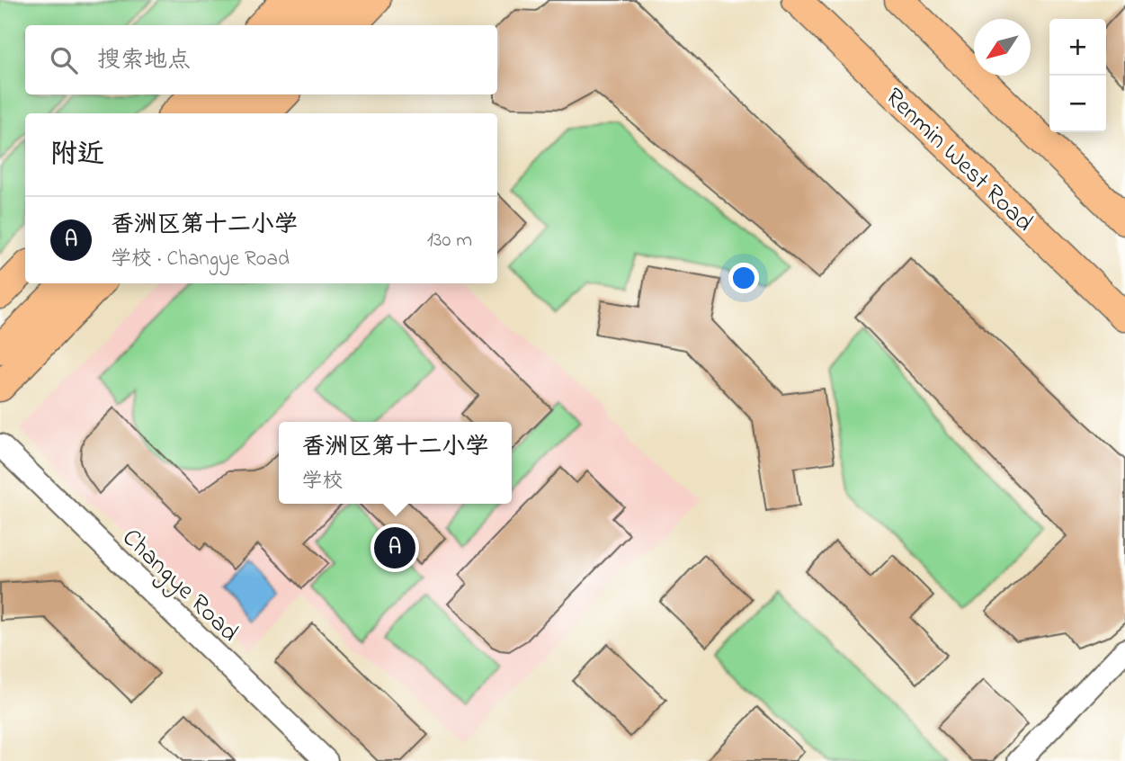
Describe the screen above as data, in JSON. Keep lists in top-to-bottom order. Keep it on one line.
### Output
{"streets":{"main road":["Renmin West Road"],"street":["Changye Road"]},"north":"bottom left","page":{"map_buttons":["+","−"],"search":"搜索地点","heading":"附近","list":[{"mark":"A","name":"香洲区第十二小学","note":"学校 · Changye Road","value":"130 m"}],"popup":["香洲区第十二小学","学校"],"pins":"A"}}
